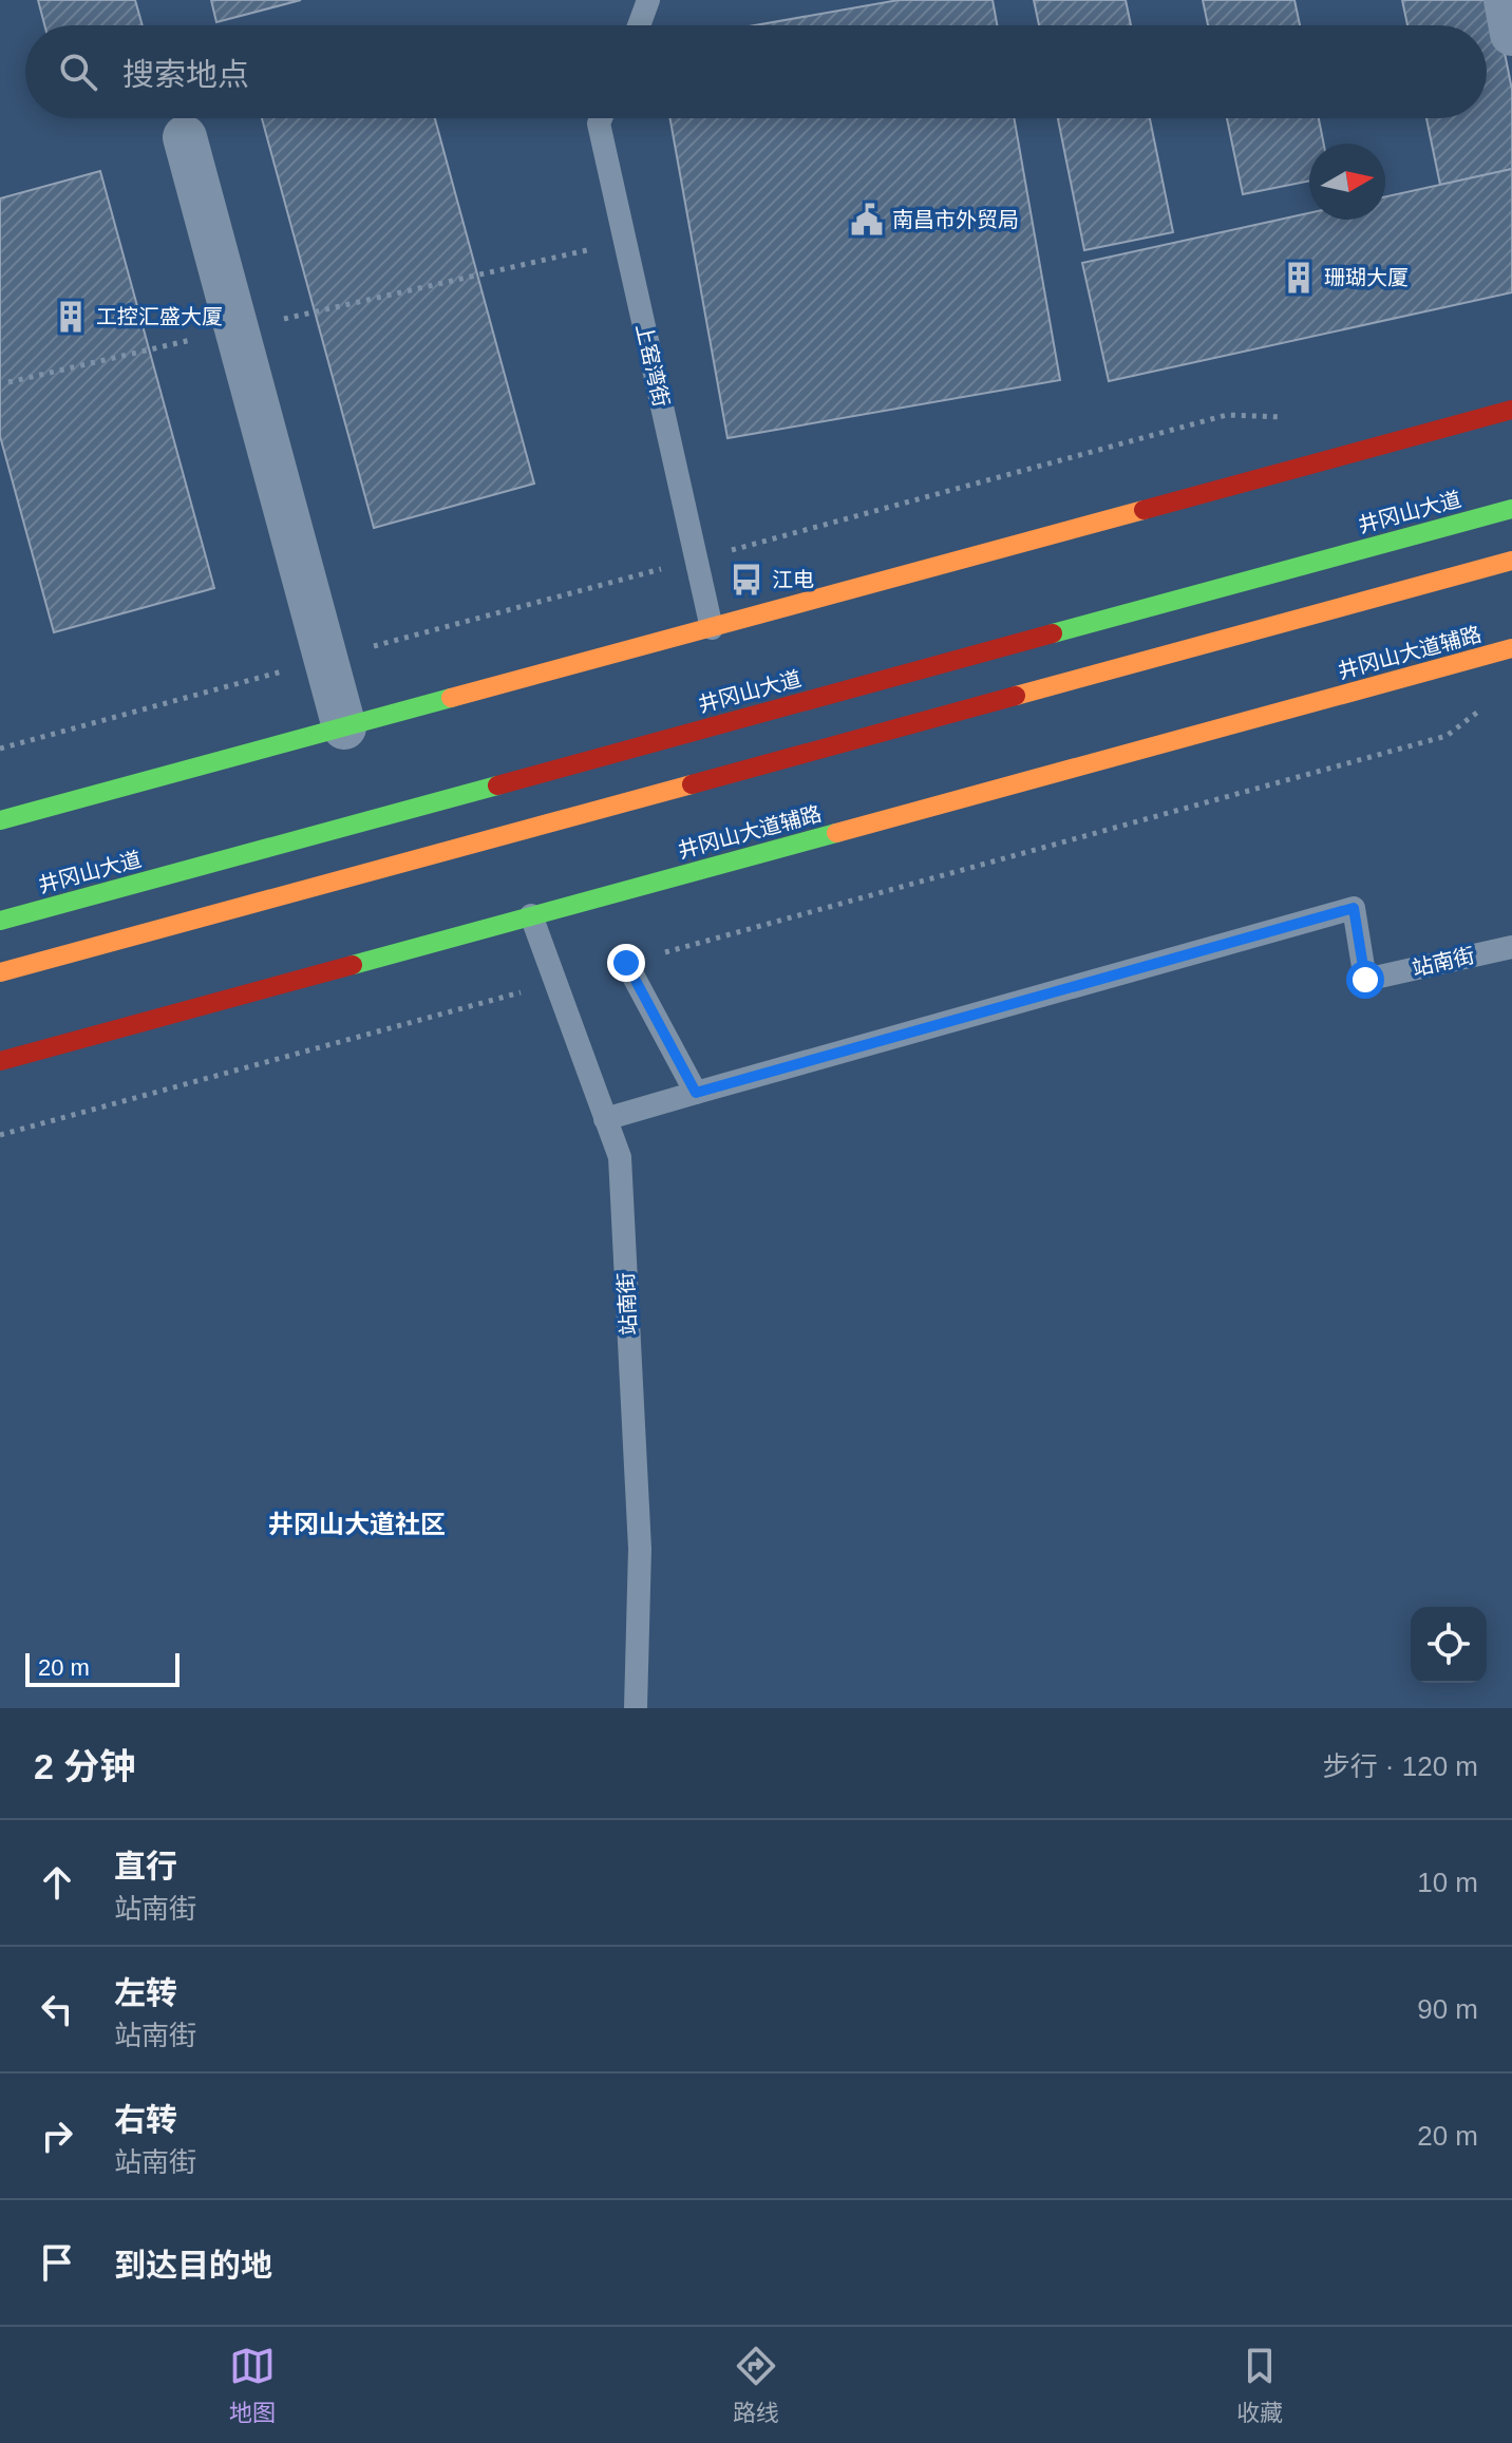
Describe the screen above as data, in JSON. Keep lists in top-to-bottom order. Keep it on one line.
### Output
{"streets":{"main road":["井冈山大道","井冈山大道辅路"],"lane":["上窑湾街","站南街"]},"crossings":[["井冈山大道辅路","站南街"]],"districts":["井冈山大道社区"],"places":{"public building":["南昌市外贸局"],"building":["珊瑚大厦","工控汇盛大厦"],"bus stop":["江电"]},"scale_bar":"20 m","north":"right","page":{"search":"搜索地点","scale":"20 m","heading":["2 分钟","步行 · 120 m"],"list":[["直行","站南街","10 m"],["左转","站南街","90 m"],["右转","站南街","20 m"],"到达目的地"],"nav":["地图","路线","收藏"]}}
